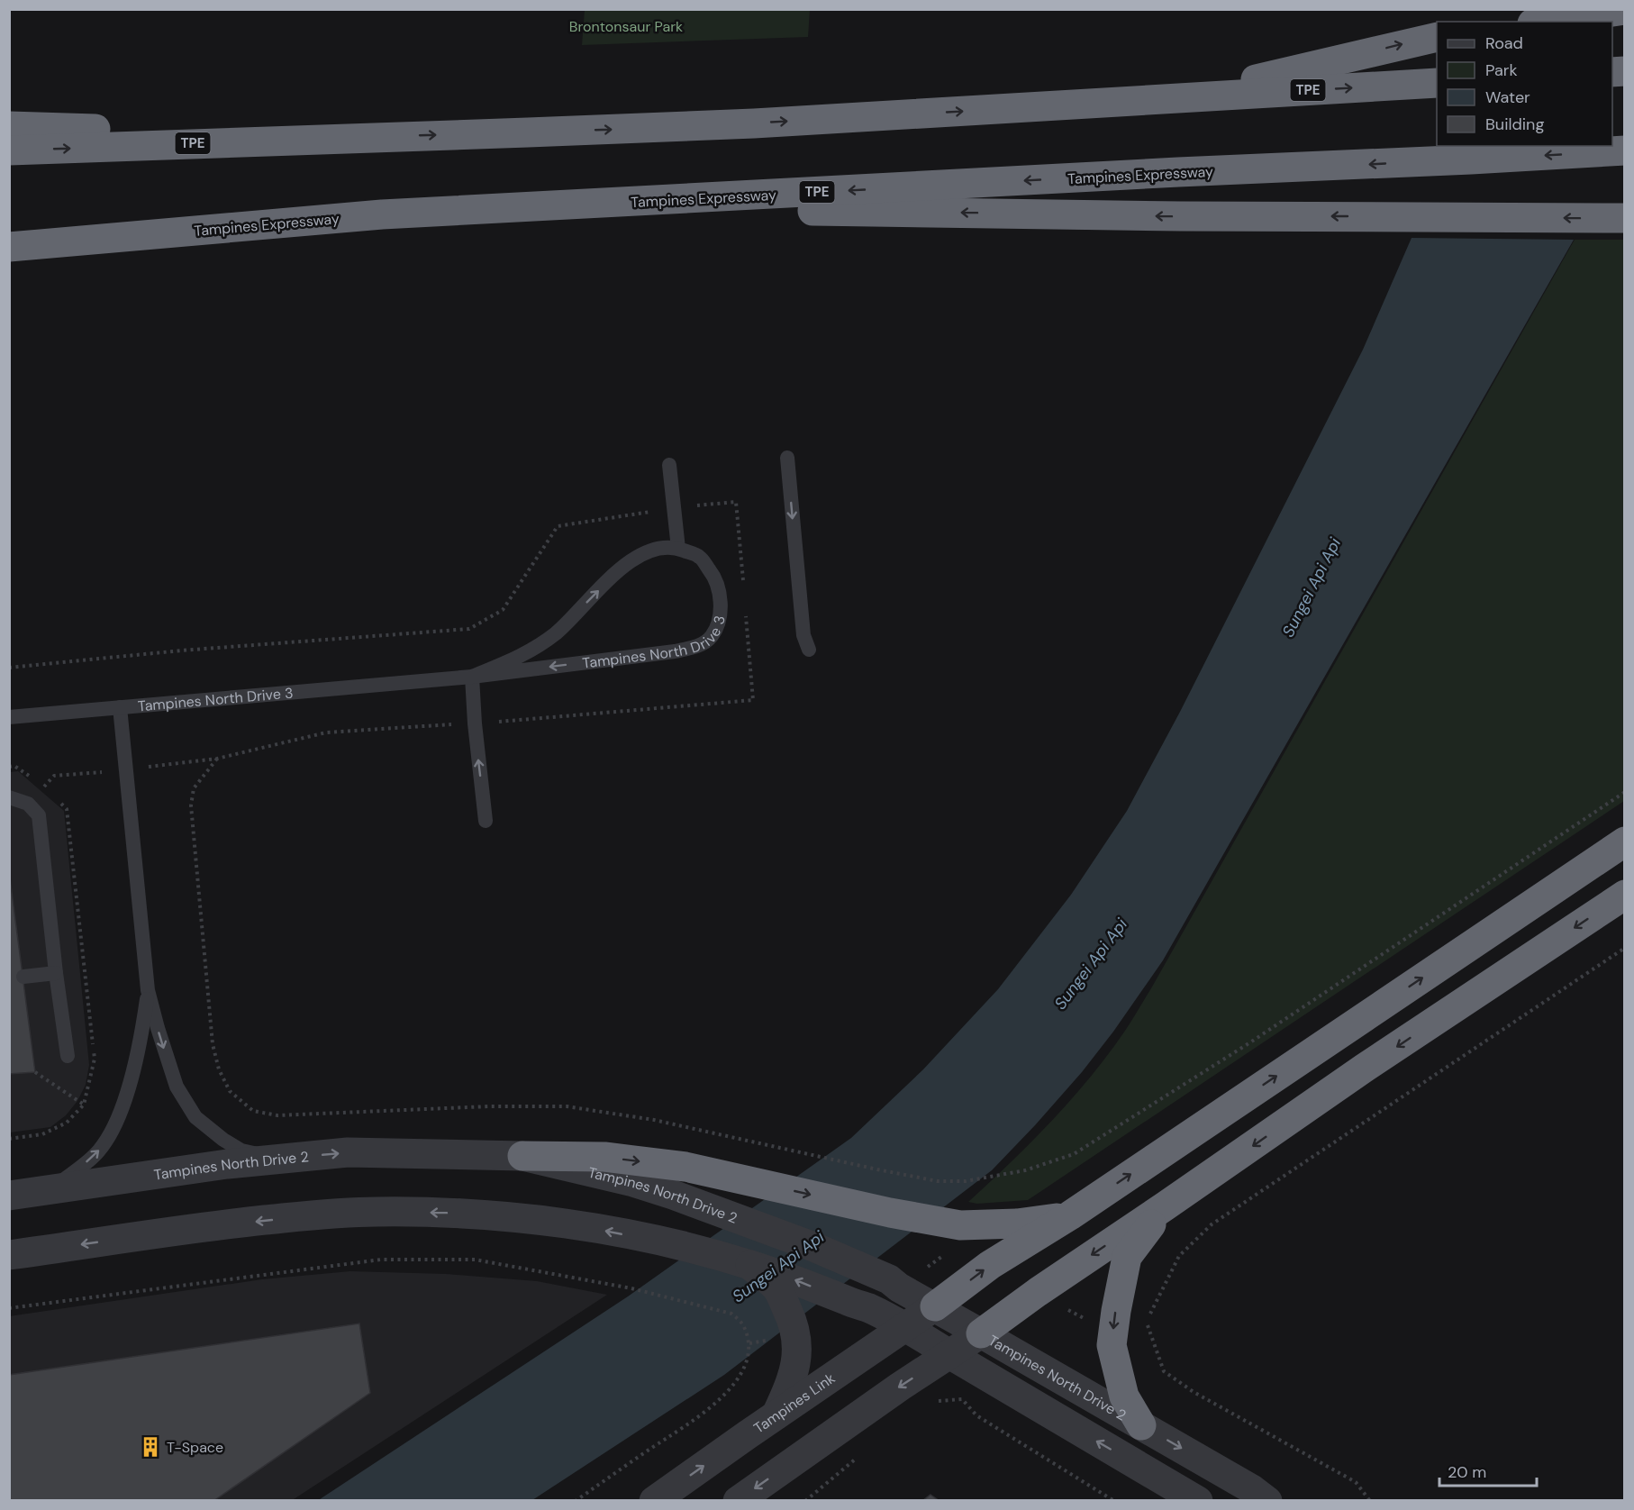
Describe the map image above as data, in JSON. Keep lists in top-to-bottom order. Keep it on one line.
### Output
{"streets":{"highway":["TPE","Tampines Expressway"],"street":["Tampines North Drive 2","Tampines Link"],"lane":["Tampines North Drive 3"]},"crossings":[["Tampines North Drive 3","Tampines North Drive 2"],["Tampines North Drive 2","Tampines Link"]],"water":["Sungei Api Api"],"parks":["Brontonsaur Park"],"places":{"building":["T-Space"]},"legend":["Road","Park","Water","Building"],"scale_bar":"20 m"}
